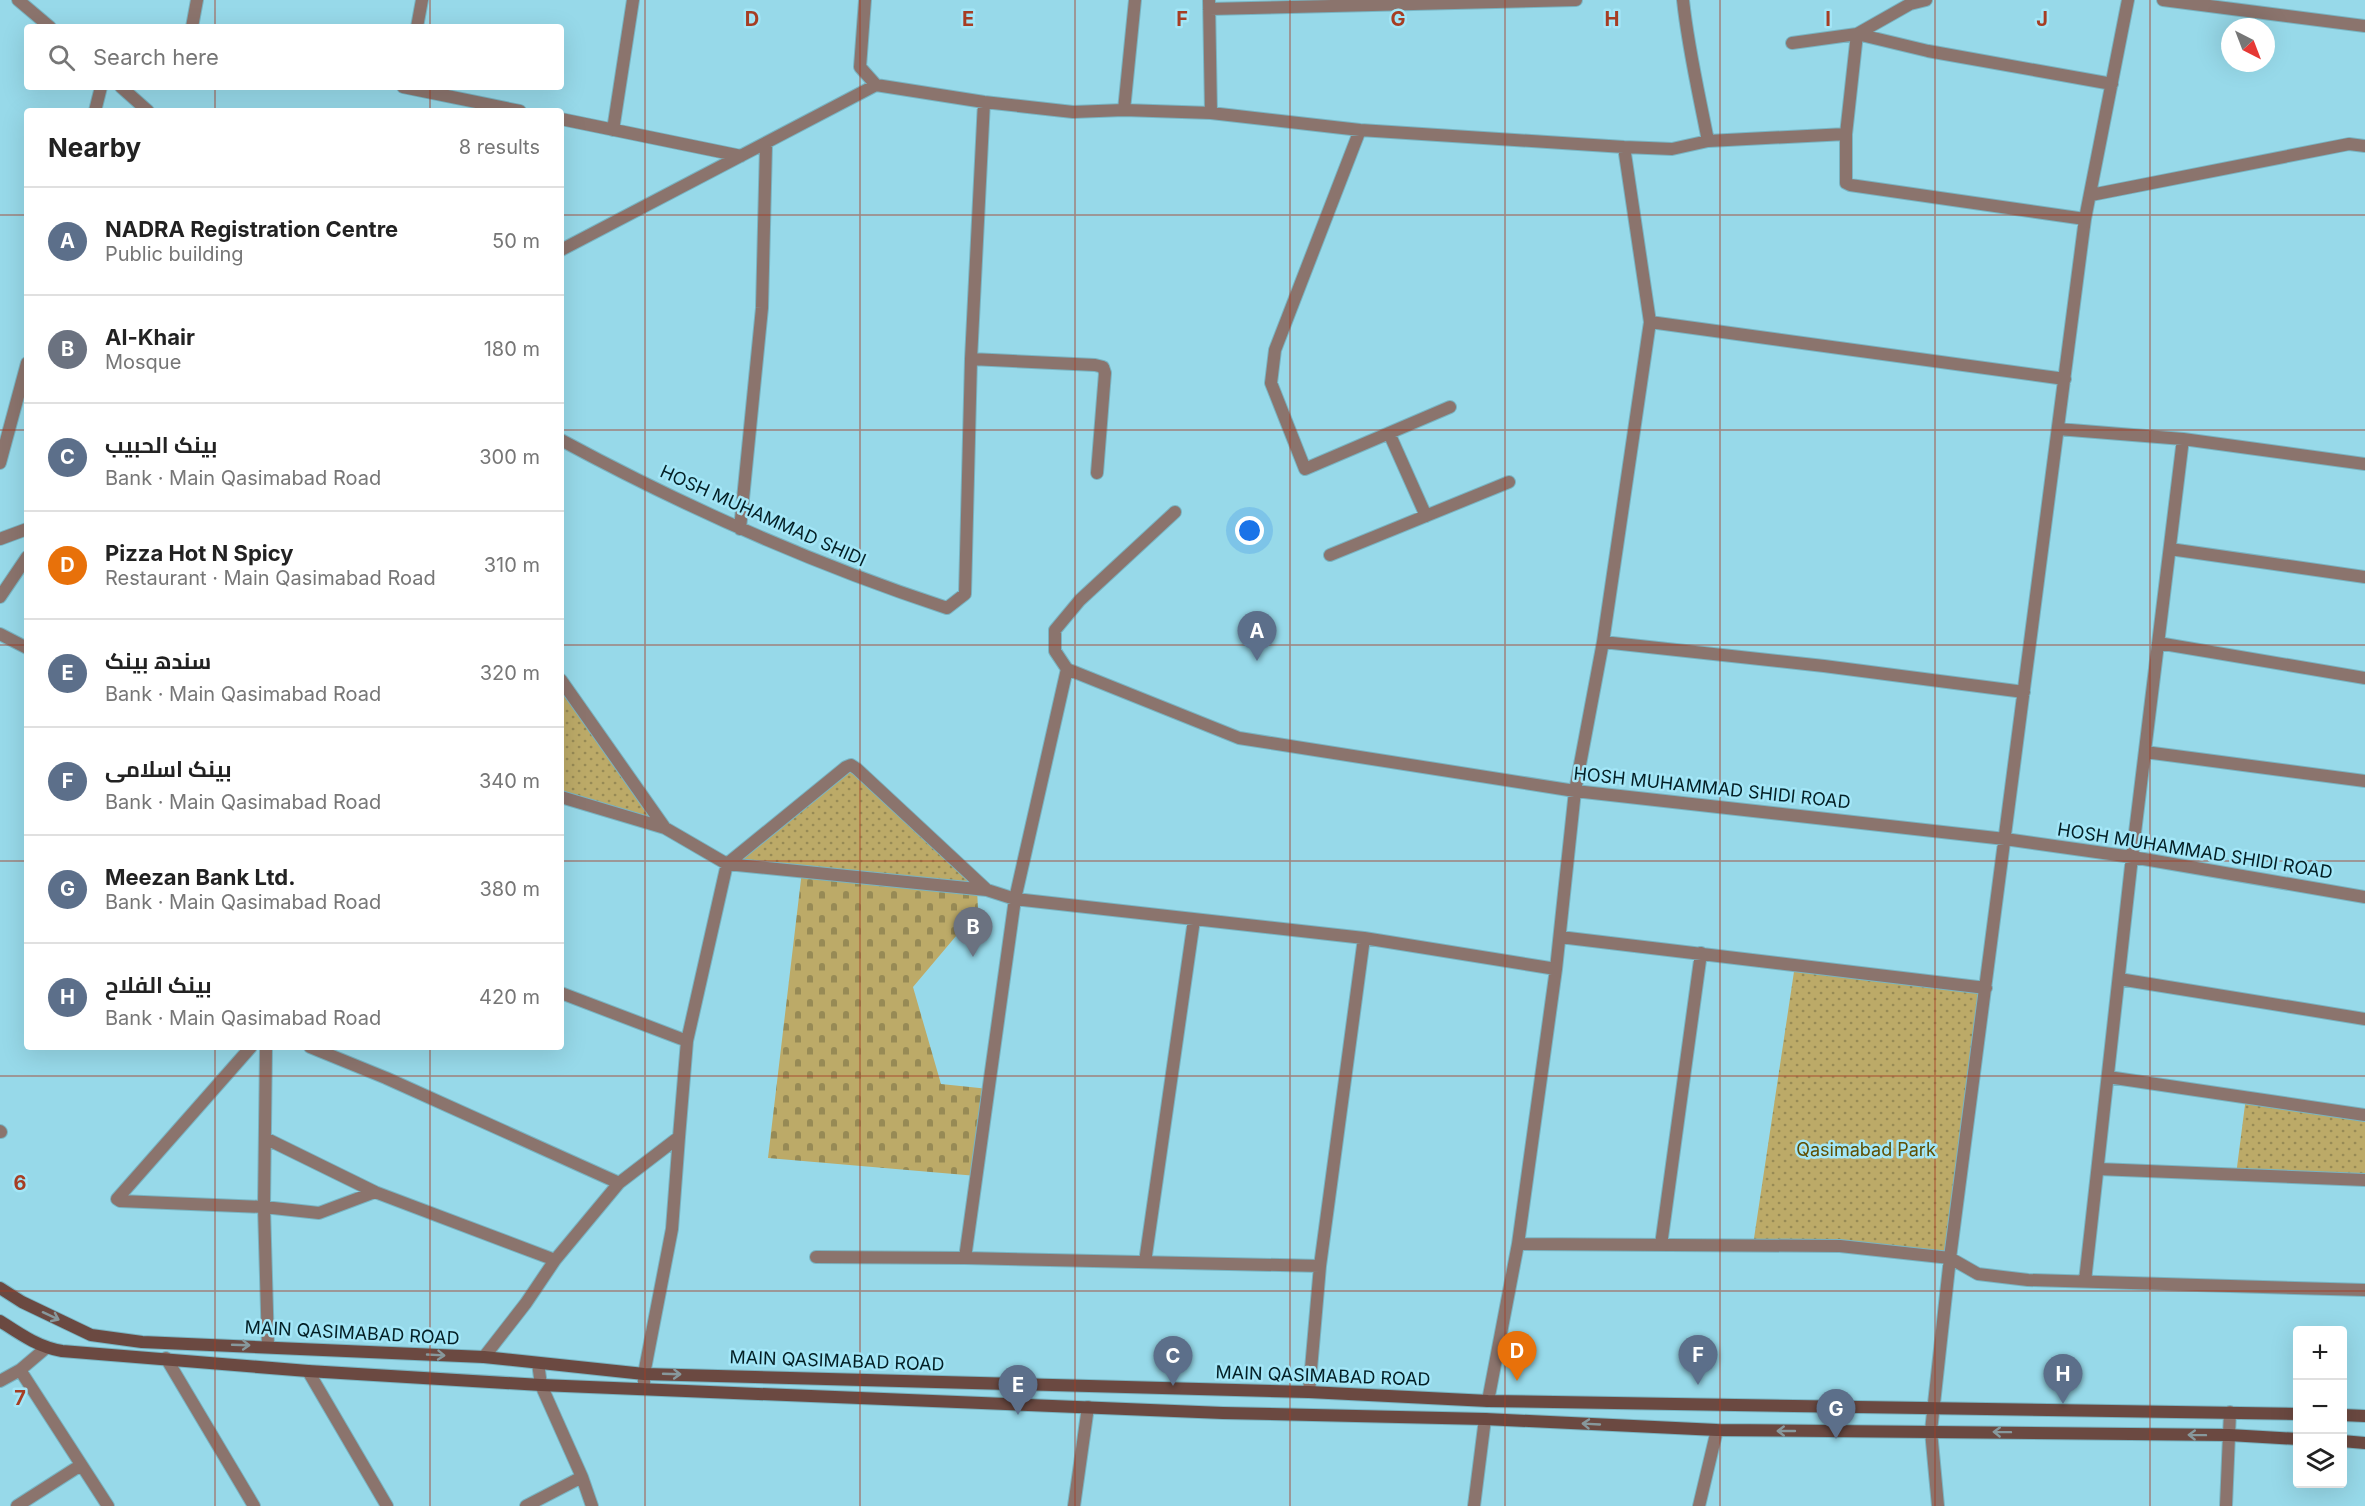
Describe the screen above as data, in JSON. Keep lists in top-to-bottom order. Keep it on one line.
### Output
{"streets":{"main road":["MAIN QASIMABAD ROAD"],"street":["HOSH MUHAMMAD SHIDI","HOSH MUHAMMAD SHIDI ROAD"]},"parks":["Qasimabad Park"],"north":"bottom right","page":{"search":"Search here","heading":["Nearby","8 results"],"list":[{"mark":"A","name":"NADRA Registration Centre","note":"Public building","value":"50 m"},{"mark":"B","name":"Al-Khair","note":"Mosque","value":"180 m"},{"mark":"C","name":"بينک الحبيب","note":"Bank · Main Qasimabad Road","value":"300 m"},{"mark":"D","name":"Pizza Hot N Spicy","note":"Restaurant · Main Qasimabad Road","value":"310 m"},{"mark":"E","name":"سندھ بینک","note":"Bank · Main Qasimabad Road","value":"320 m"},{"mark":"F","name":"بینک اسلامی","note":"Bank · Main Qasimabad Road","value":"340 m"},{"mark":"G","name":"Meezan Bank Ltd.","note":"Bank · Main Qasimabad Road","value":"380 m"},{"mark":"H","name":"بینک الفلاح","note":"Bank · Main Qasimabad Road","value":"420 m"}],"pins":["A","B","D","F","C","H","E","G"],"map_buttons":["+","−"]},"grid":{"columns":["D","E","F","G","H","I","J"],"rows":["6","7"]}}
